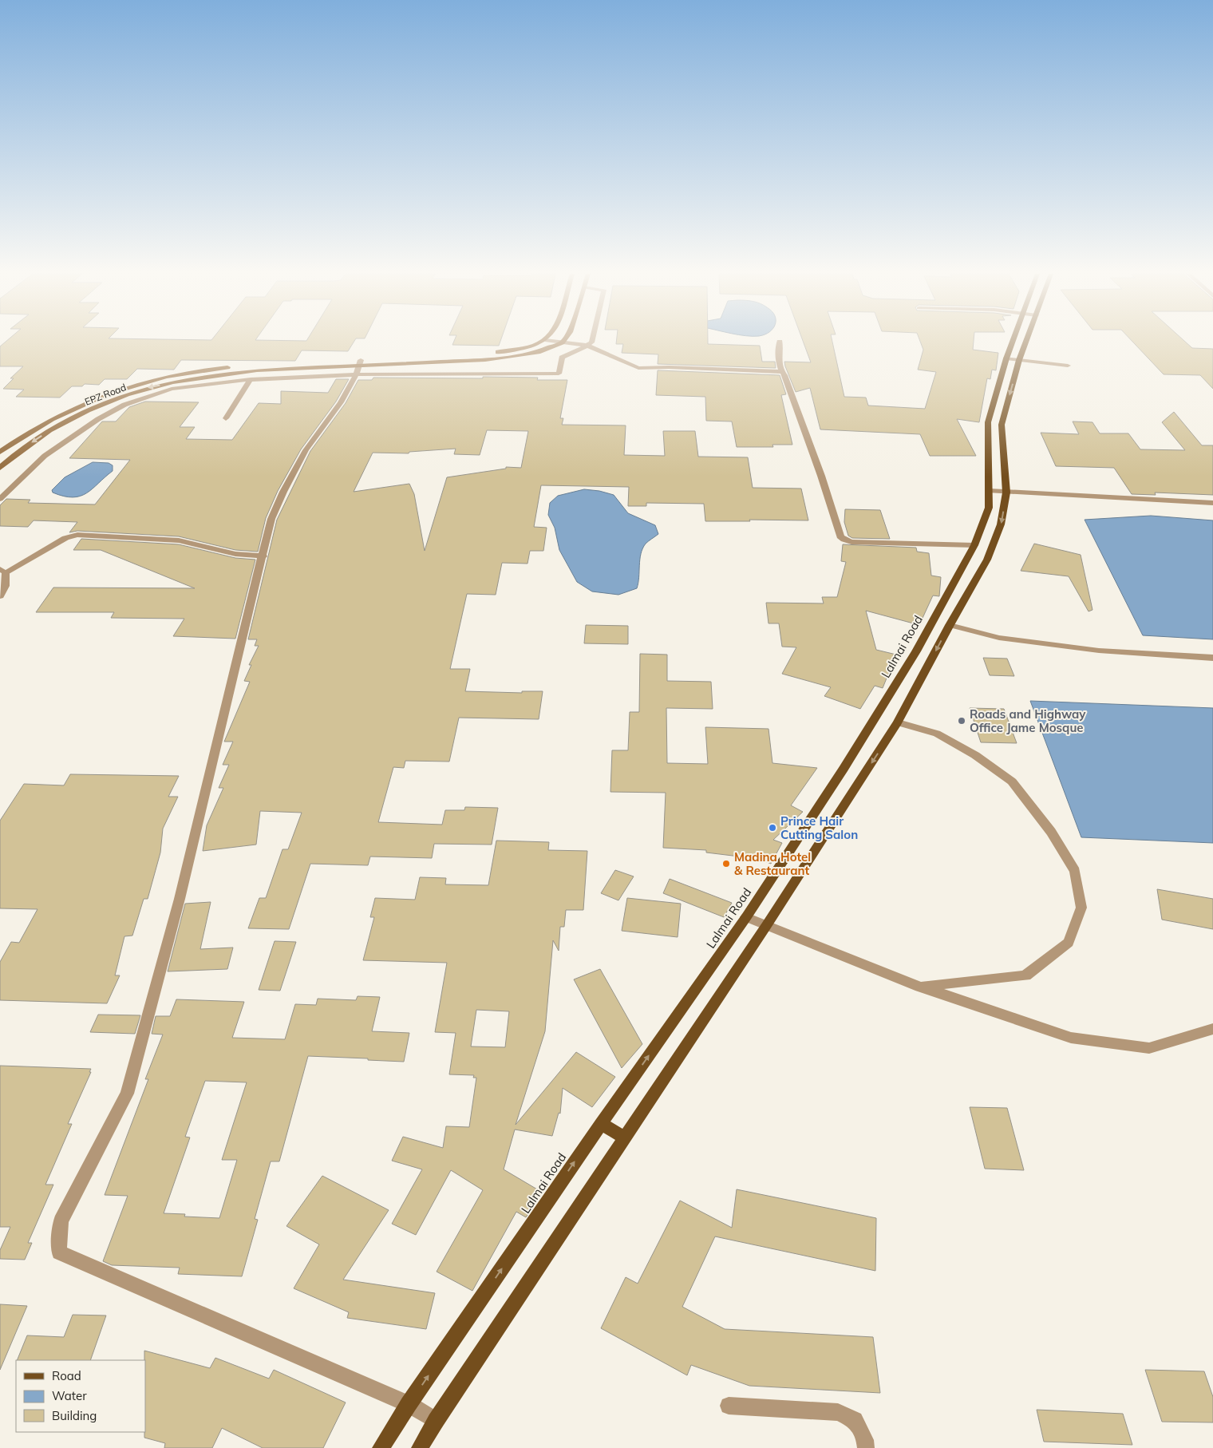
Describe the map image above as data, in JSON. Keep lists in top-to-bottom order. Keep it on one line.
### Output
{"streets":{"main road":["EPZ Road","Lalmai Road"]},"places":["Roads and Highway Office Jame Mosque","Prince Hair Cutting Salon","Madina Hotel & Restaurant"],"legend":["Road","Water","Building"]}
